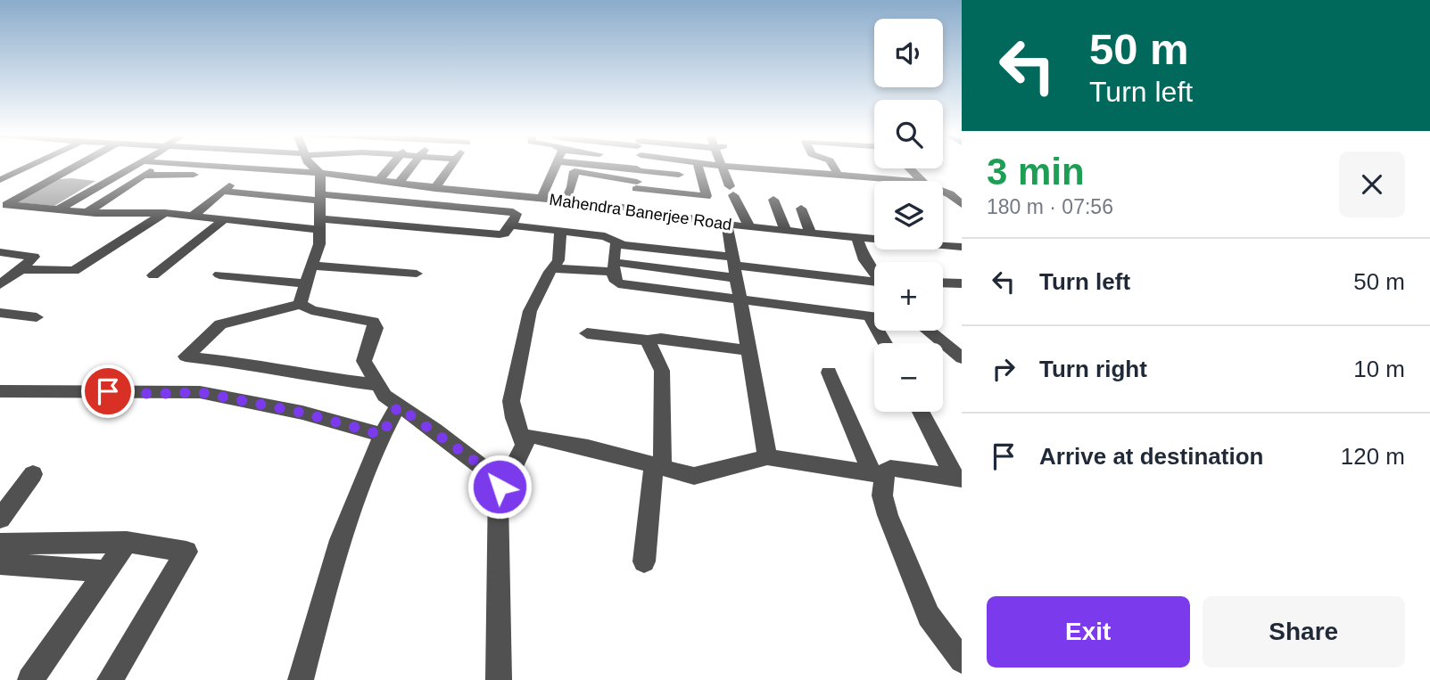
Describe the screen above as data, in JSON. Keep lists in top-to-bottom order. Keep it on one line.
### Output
{"streets":{"street":["Mahendra Banerjee Road"]},"page":{"turn":["50 m","Turn left"],"map_buttons":["+","−"],"heading":["3 min","180 m · 07:56"],"list":[{"name":"Turn left","value":"50 m"},{"name":"Turn right","value":"10 m"},{"name":"Arrive at destination","value":"120 m"}],"buttons":["Exit","Share"]}}
